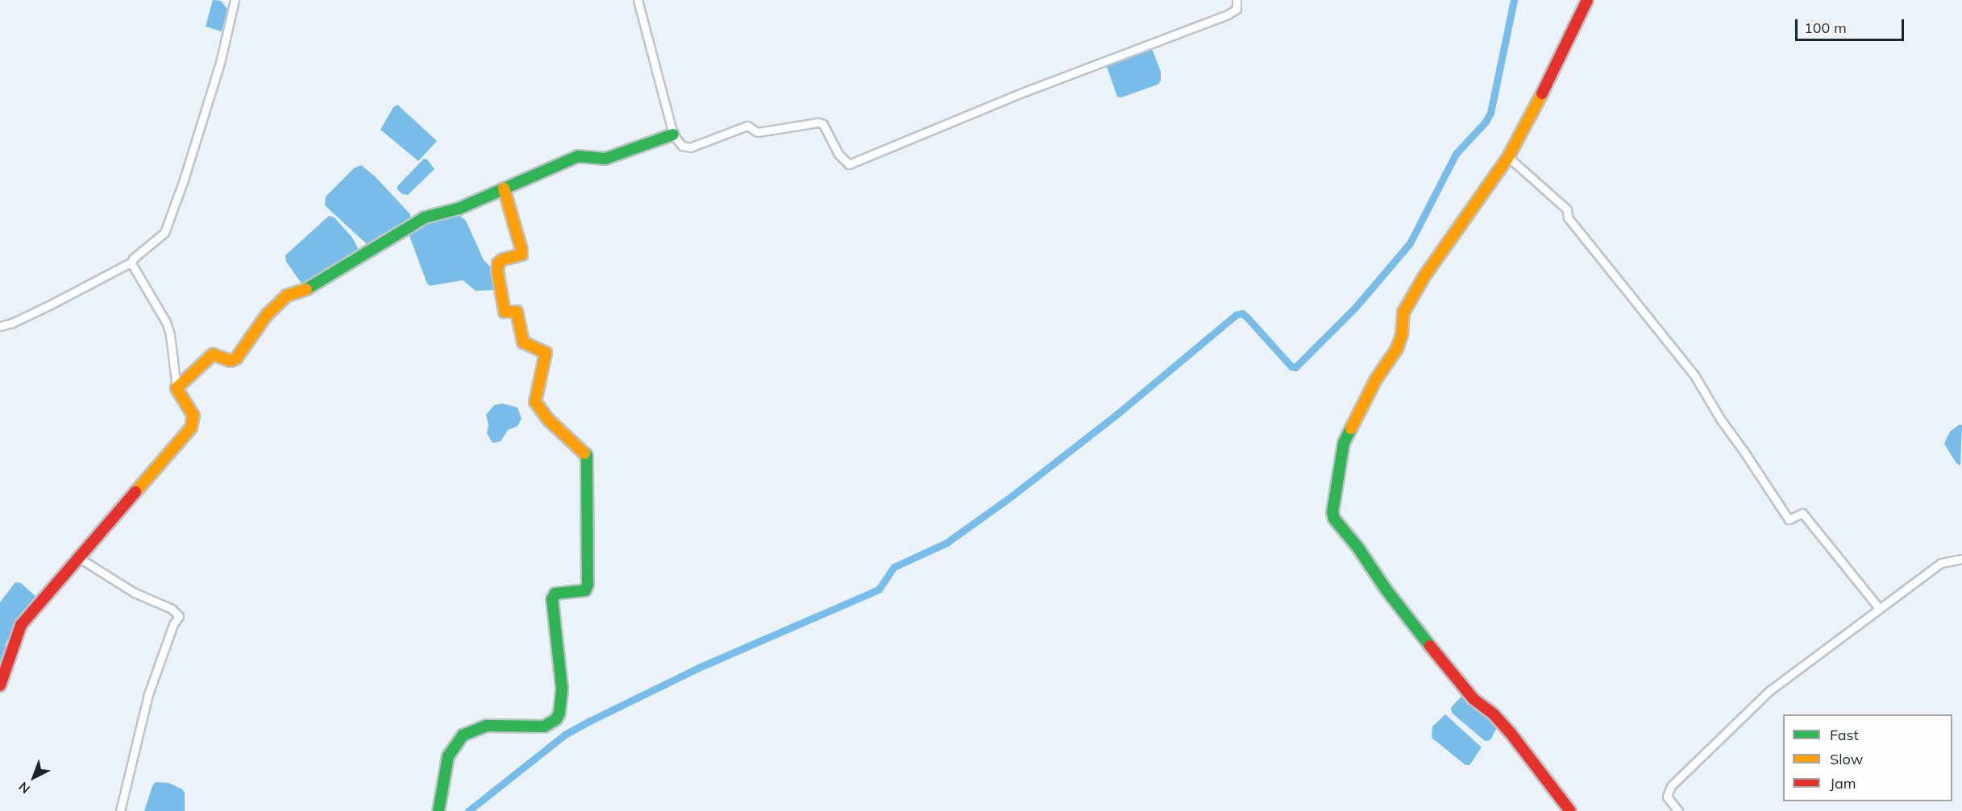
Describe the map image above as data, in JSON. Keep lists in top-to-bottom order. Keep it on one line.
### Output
{"legend":["Fast","Slow","Jam"],"scale_bar":"100 m","north":"bottom left"}
